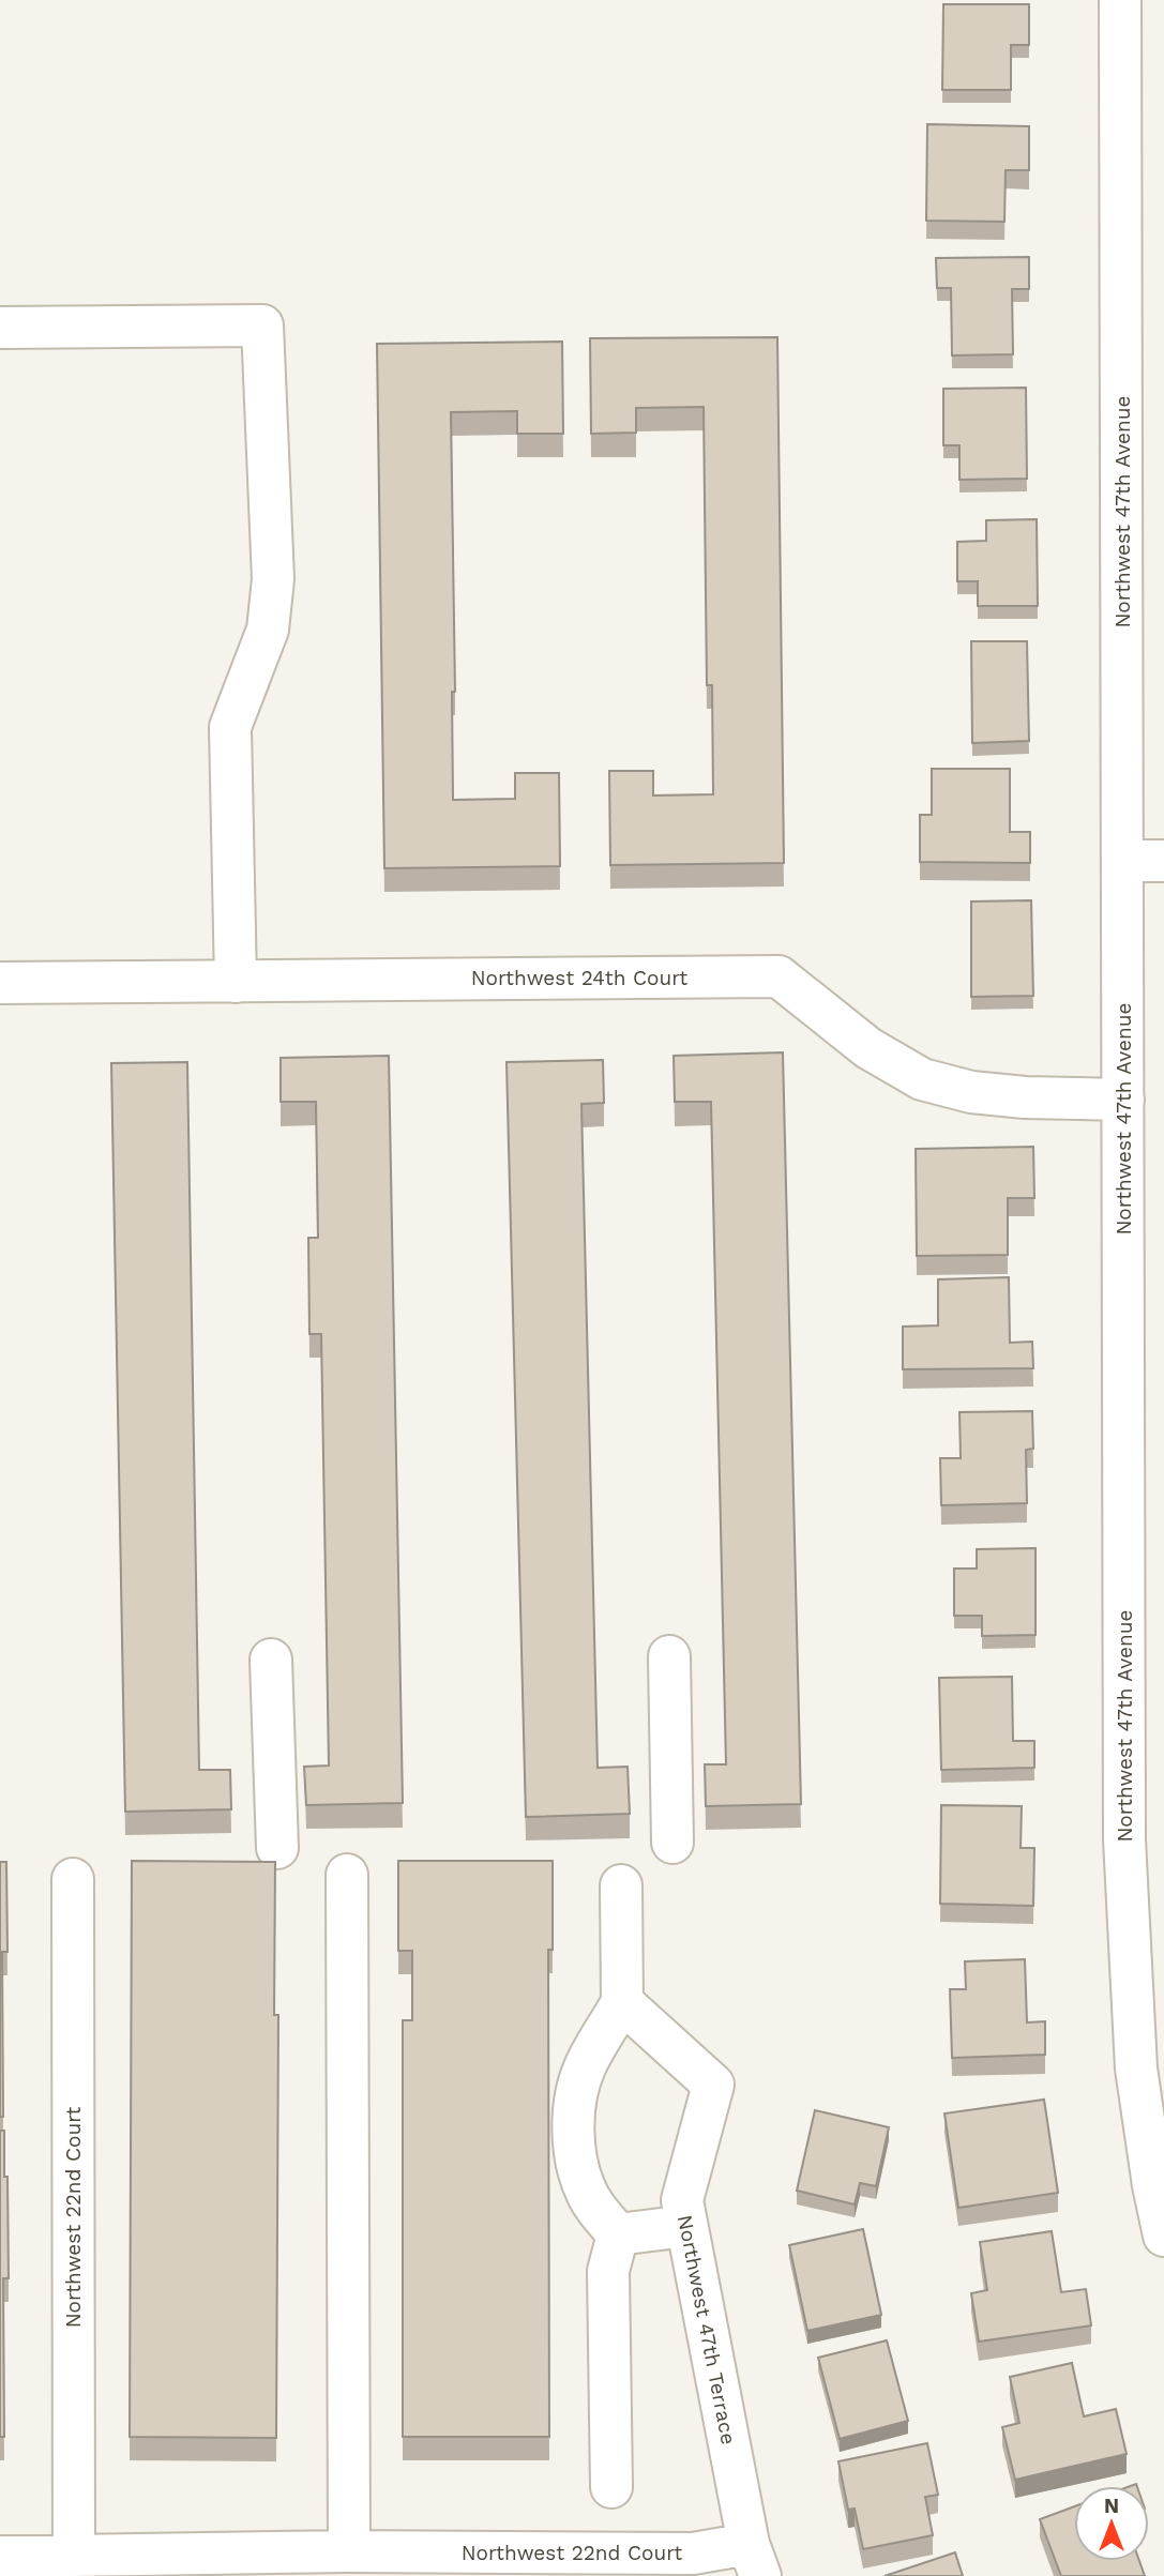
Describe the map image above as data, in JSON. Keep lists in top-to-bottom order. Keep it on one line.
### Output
{"streets":{"street":["Northwest 47th Avenue","Northwest 24th Court","Northwest 22nd Court","Northwest 47th Terrace"]},"crossings":[["Northwest 47th Avenue","Northwest 24th Court"],["Northwest 22nd Court","Northwest 47th Terrace"]],"north":"top"}
